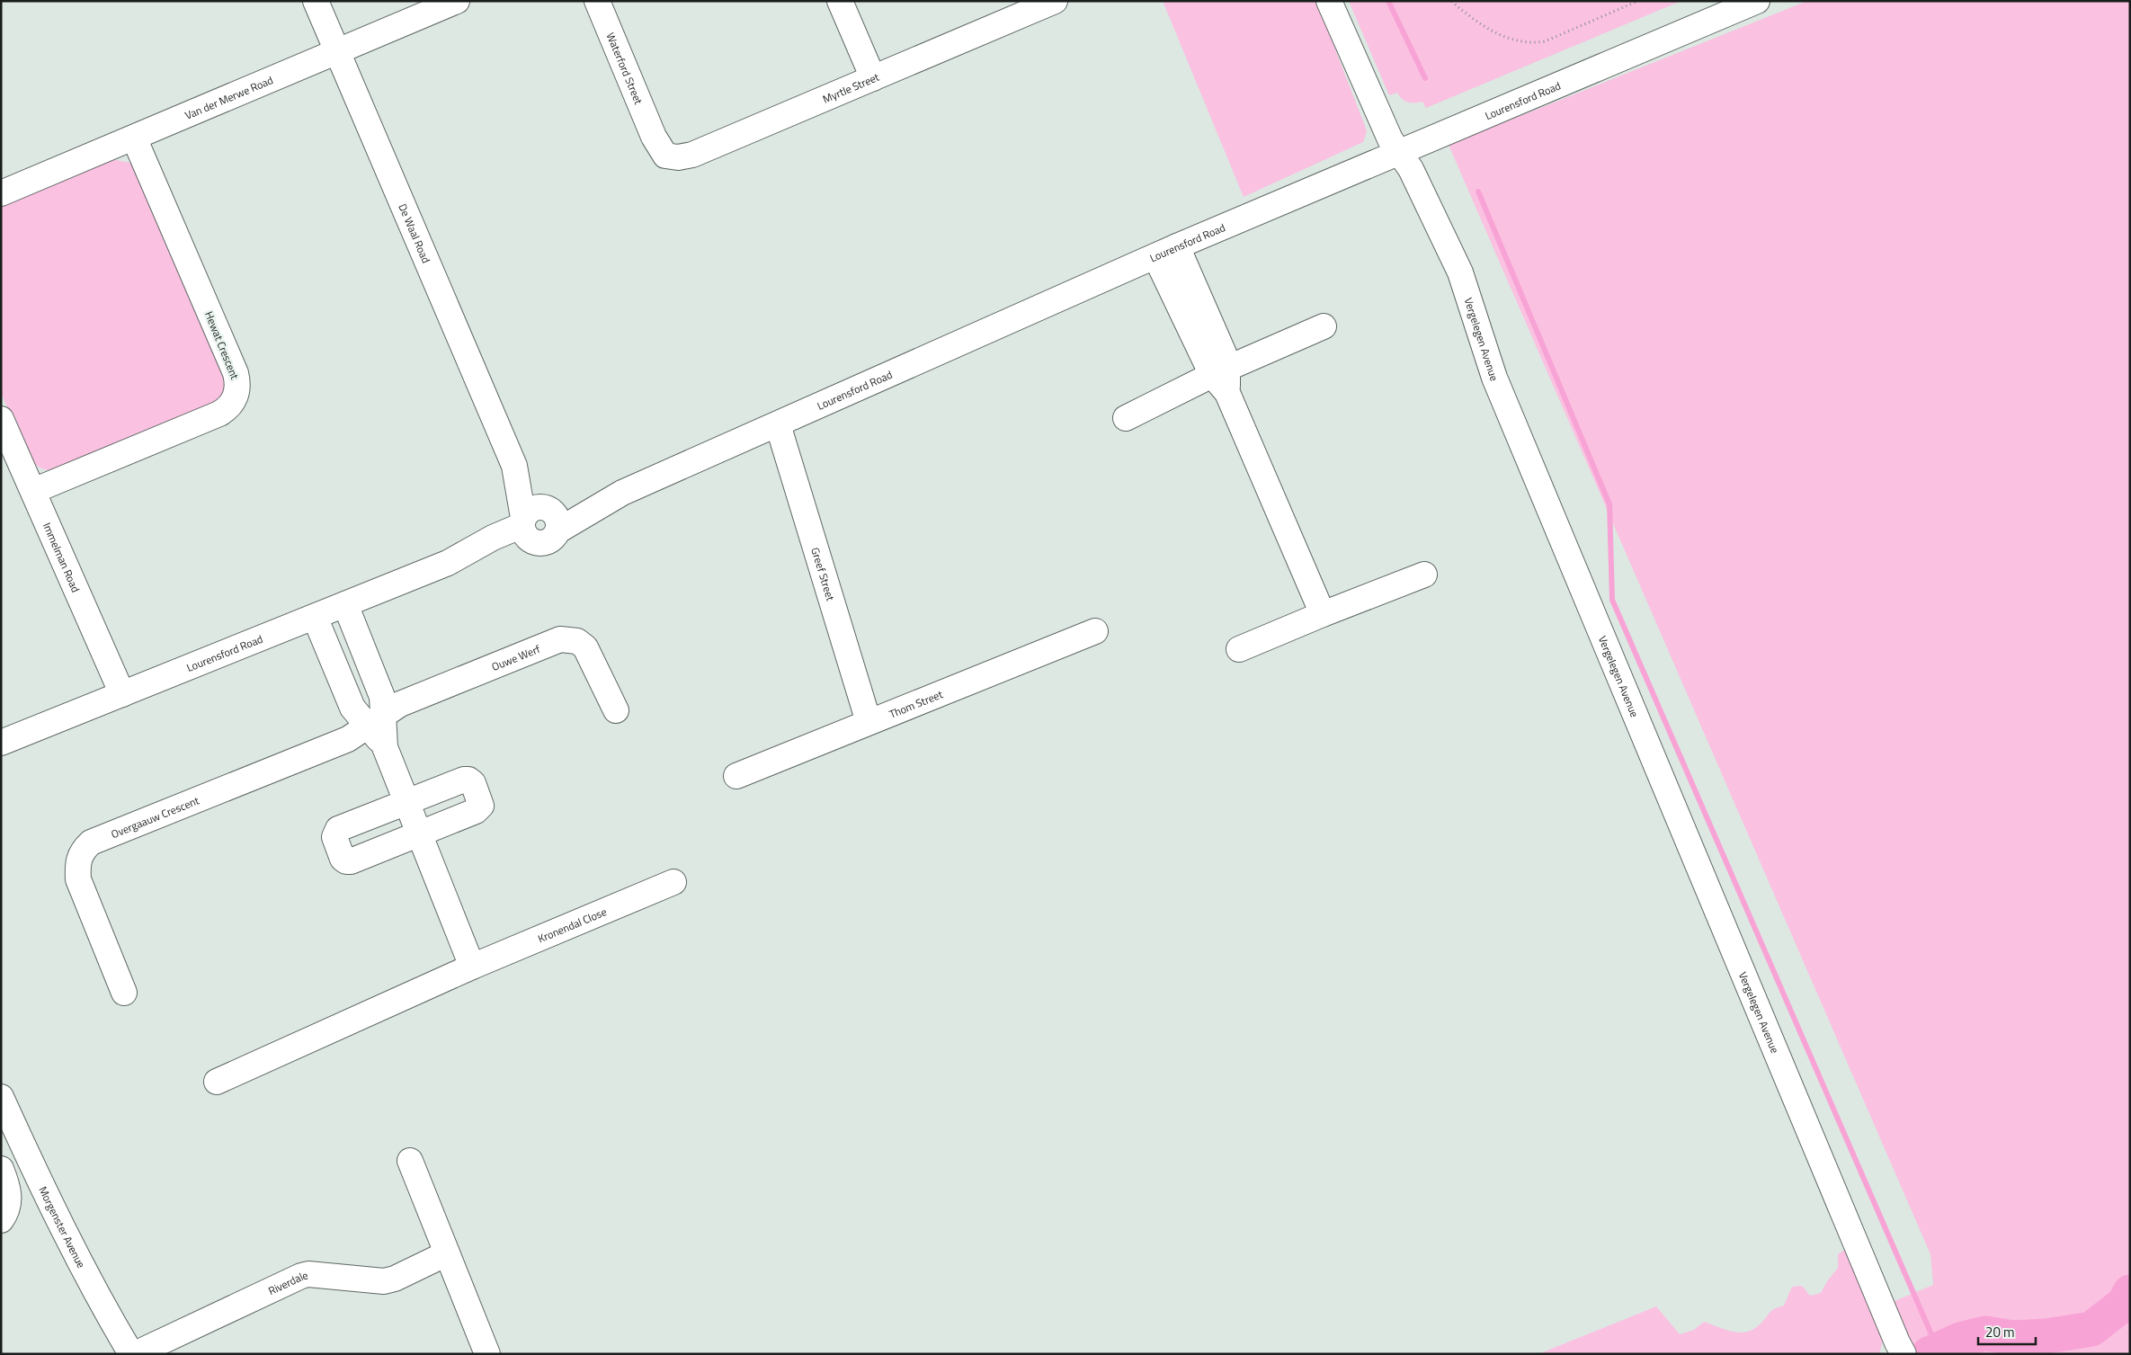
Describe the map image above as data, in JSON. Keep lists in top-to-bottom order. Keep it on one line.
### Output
{"streets":{"street":["Waterford Street","Myrtle Street","Van der Merwe Road","Lourensford Road","De Waal Road","Vergelegen Avenue","Hewat Crescent","Immelman Road","Greef Street","Ouwe Werf","Thom Street","Overgaauw Crescent","Kronendal Close","Morgenster Avenue","Riverdale"]},"crossings":[["Waterford Street","Myrtle Street"],["Van der Merwe Road","De Waal Road"],["Van der Merwe Road","Hewat Crescent"],["Lourensford Road","De Waal Road"],["Lourensford Road","Vergelegen Avenue"],["Lourensford Road","Immelman Road"],["Lourensford Road","Greef Street"],["Hewat Crescent","Immelman Road"],["Greef Street","Thom Street"],["Ouwe Werf","Overgaauw Crescent"]],"scale_bar":"20 m"}
